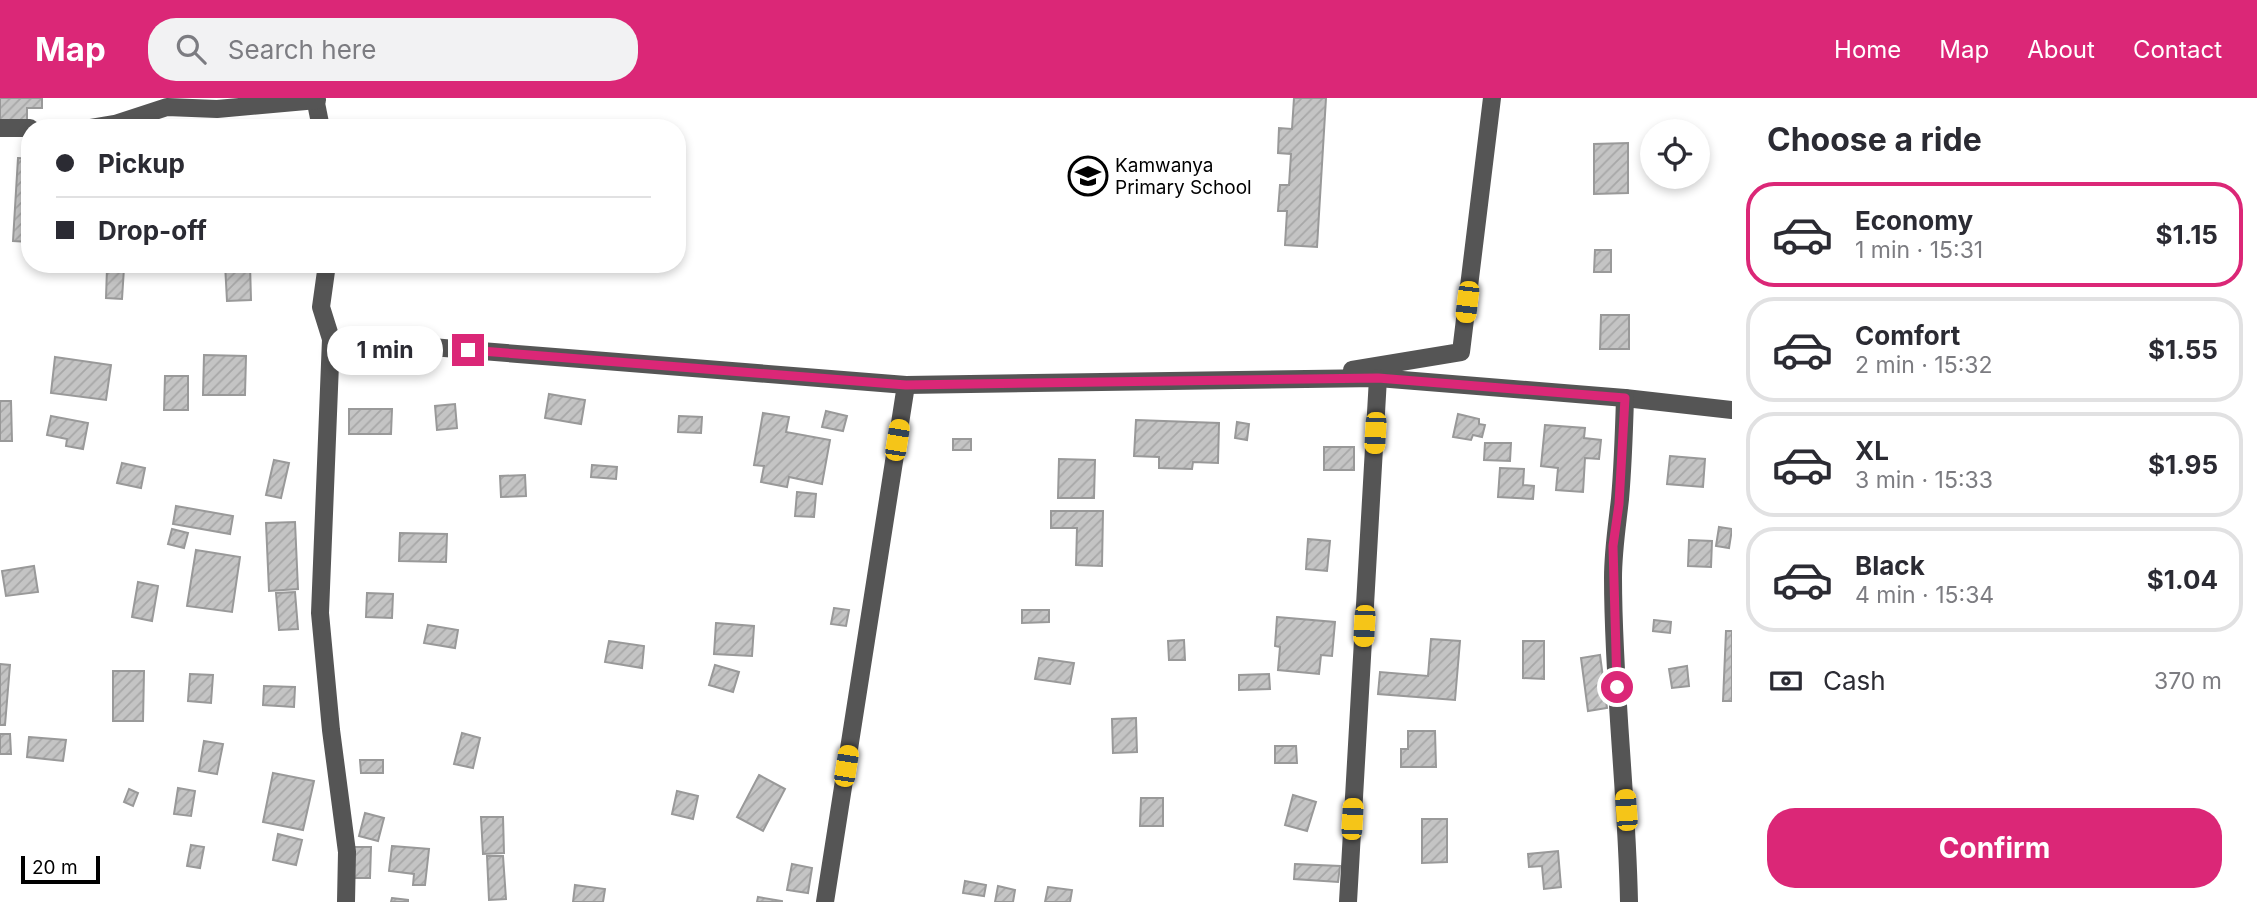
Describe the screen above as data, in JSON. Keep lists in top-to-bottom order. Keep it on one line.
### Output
{"places":{"school or university":["Kamwanya Primary School"]},"scale_bar":"20 m","page":{"header":"Map","search":"Search here","nav":["Home","Map","About","Contact"],"heading":"Choose a ride","banner":["Pickup","Drop-off"],"list":[{"name":"Economy","note":"1 min · 15:31","value":"$1.15"},{"name":"Comfort","note":"2 min · 15:32","value":"$1.55"},{"name":"XL","note":"3 min · 15:33","value":"$1.95"},{"name":"Black","note":"4 min · 15:34","value":"$1.04"}],"bubble":"1 min","pay":["Cash","370 m"],"buttons":"Confirm","scale":"20 m"}}
